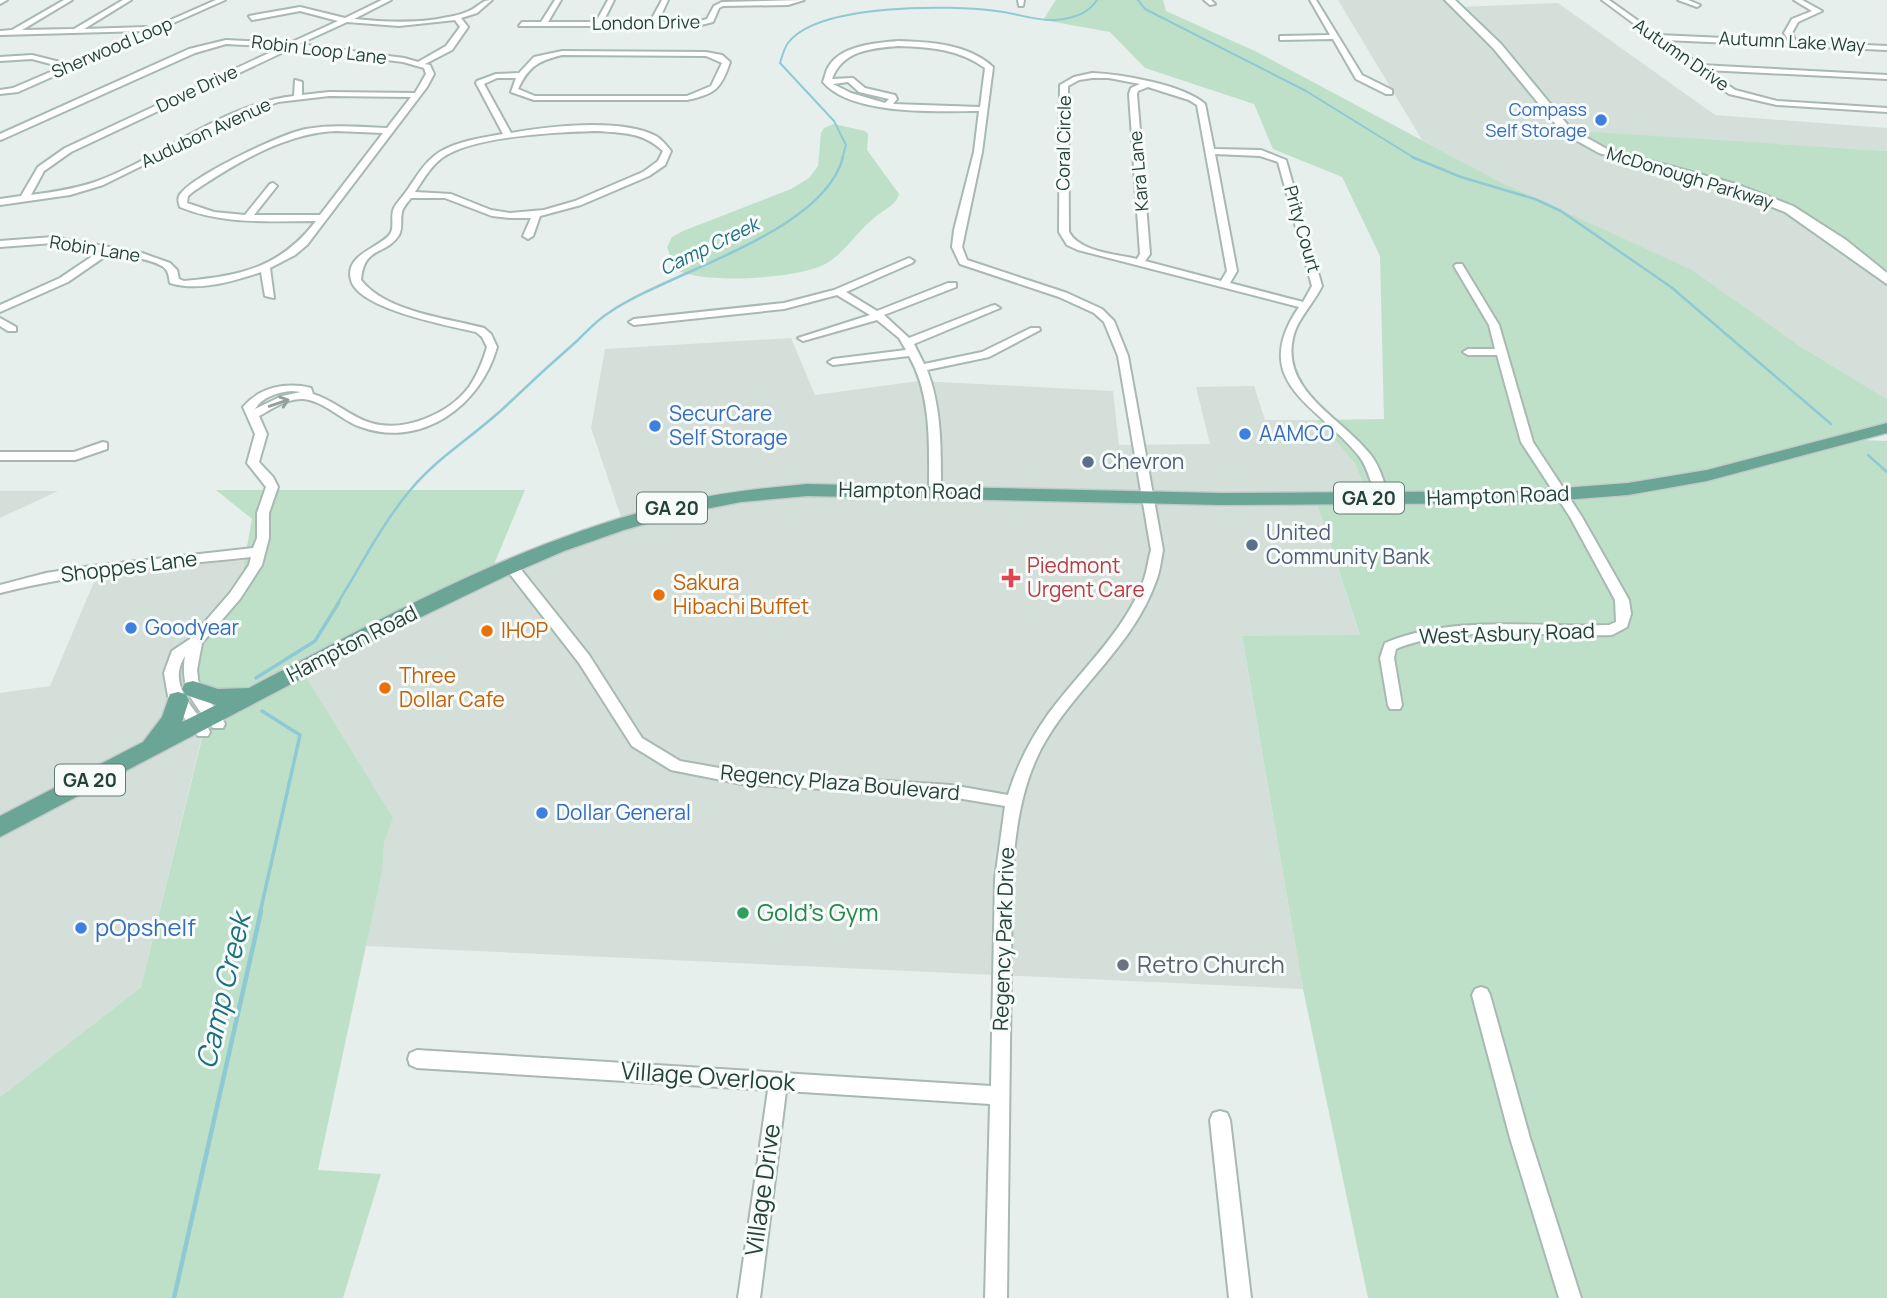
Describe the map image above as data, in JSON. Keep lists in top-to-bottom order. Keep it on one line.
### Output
{"streets":{"main road":["Hampton Road","GA 20"],"street":["London Drive","Autumn Lake Way","Sherwood Loop","Robin Loop Lane","Autumn Drive","Dove Drive","Audubon Avenue","Coral Circle","Kara Lane","McDonough Parkway","Prity Court","Robin Lane","Shoppes Lane","West Asbury Road","Regency Plaza Boulevard","Regency Park Drive","Village Overlook","Village Drive"]},"crossings":[["Autumn Lake Way","Autumn Drive"],["Robin Loop Lane","Dove Drive"],["Dove Drive","Audubon Avenue"],["Coral Circle","Kara Lane"],["Coral Circle","Prity Court"],["Prity Court","Hampton Road"],["Hampton Road","West Asbury Road"],["Hampton Road","Regency Plaza Boulevard"],["Hampton Road","Regency Park Drive"],["Regency Plaza Boulevard","Regency Park Drive"],["Regency Park Drive","Village Overlook"],["Village Overlook","Village Drive"]],"water":["Camp Creek"],"places":{"other":["Compass Self Storage","SecurCare Self Storage","AAMCO","Chevron","United Community Bank","Sakura Hibachi Buffet","Goodyear","IHOP","Three Dollar Cafe","Dollar General","Gold's Gym","pOpshelf","Retro Church"],"health":["Piedmont Urgent Care"]}}
